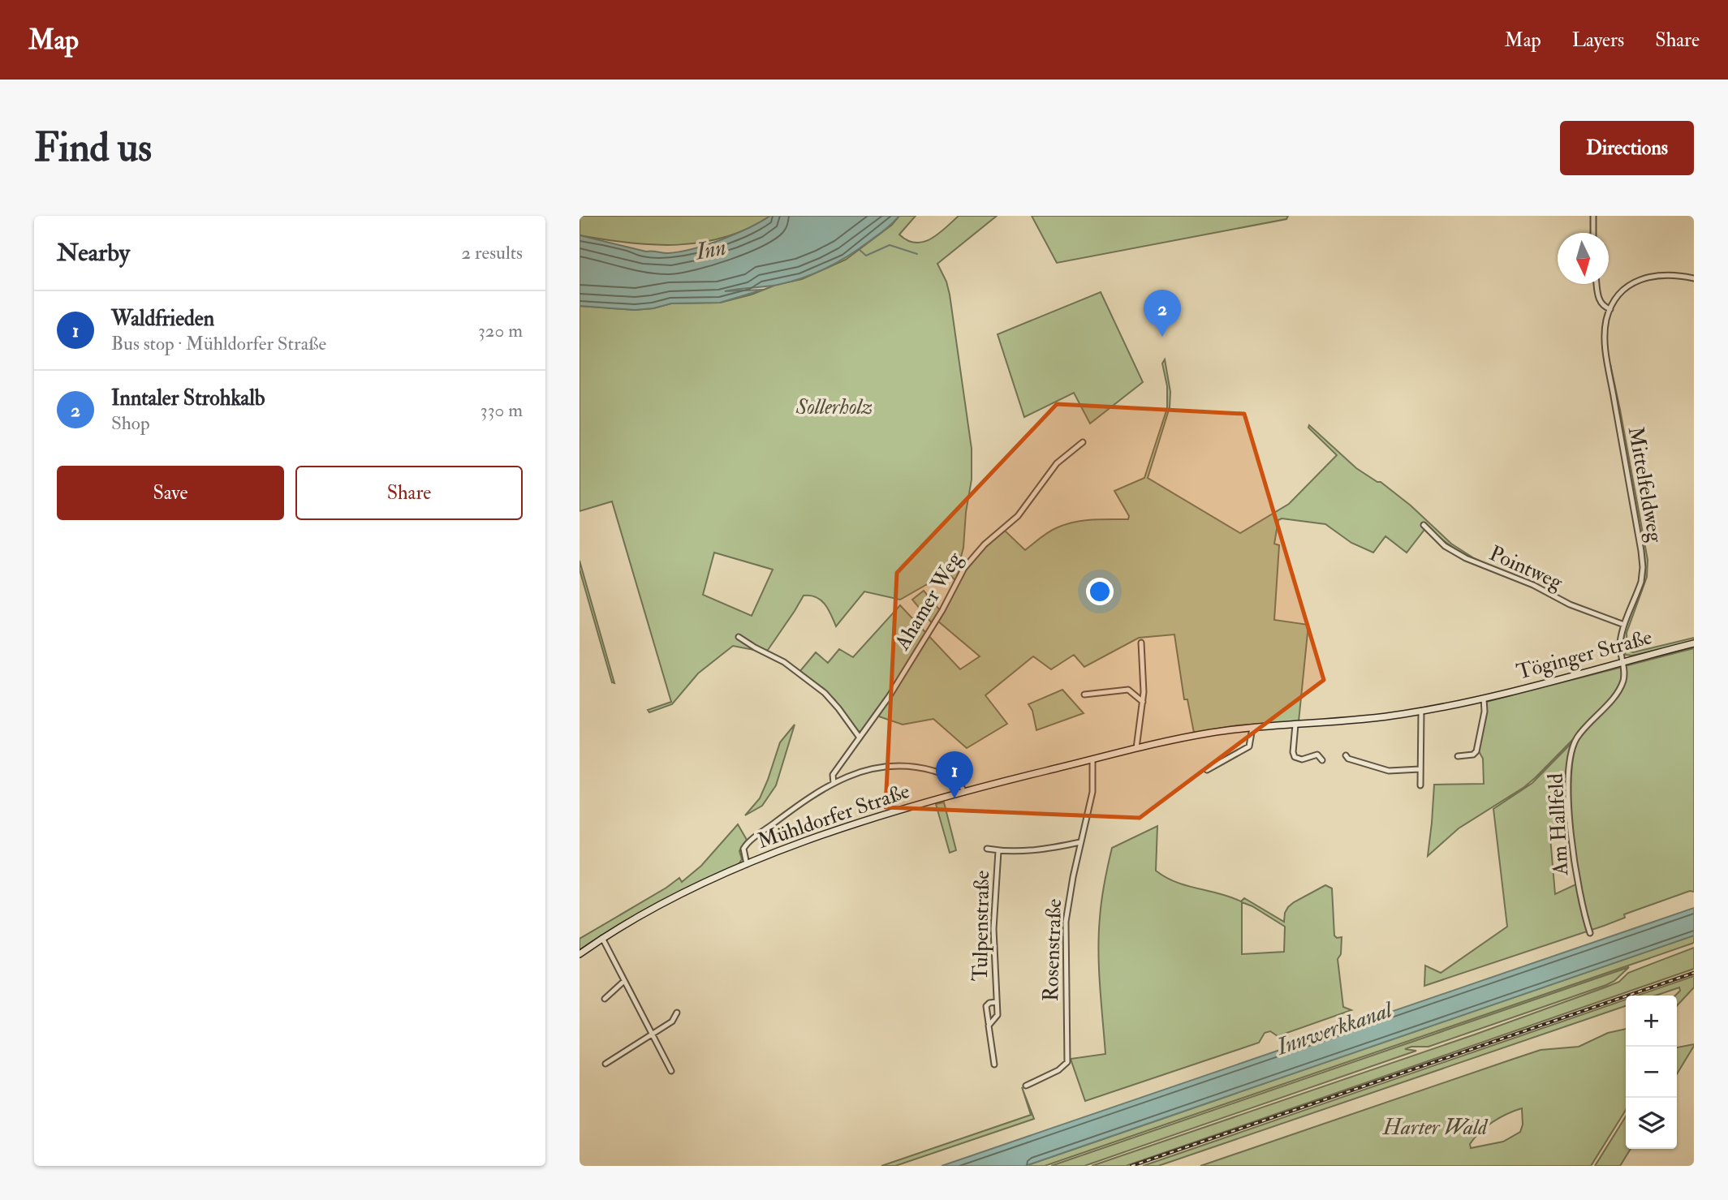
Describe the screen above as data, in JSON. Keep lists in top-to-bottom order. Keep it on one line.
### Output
{"streets":{"street":["Mittelfeldweg","Pointweg","Ahamer Weg","Töginger Straße","Mühldorfer Straße","Am Hallfeld","Tulpenstraße","Rosenstraße"]},"crossings":[["Mittelfeldweg","Pointweg"],["Mittelfeldweg","Töginger Straße"],["Mittelfeldweg","Am Hallfeld"],["Ahamer Weg","Mühldorfer Straße"],["Töginger Straße","Mühldorfer Straße"],["Töginger Straße","Am Hallfeld"],["Mühldorfer Straße","Rosenstraße"]],"water":["Inn","Innwerkkanal"],"parks":["Sollerholz","Harter Wald"],"north":"bottom","page":{"header":"Map","nav":["Map","Layers","Share"],"buttons":["Directions",["Save","Share"]],"title":"Find us","heading":["Nearby","2 results"],"list":[{"mark":"1","name":"Waldfrieden","note":"Bus stop · Mühldorfer Straße","value":"320 m"},{"mark":"2","name":"Inntaler Strohkalb","note":"Shop","value":"330 m"}],"pins":["2","1"],"map_buttons":["+","−"]}}
